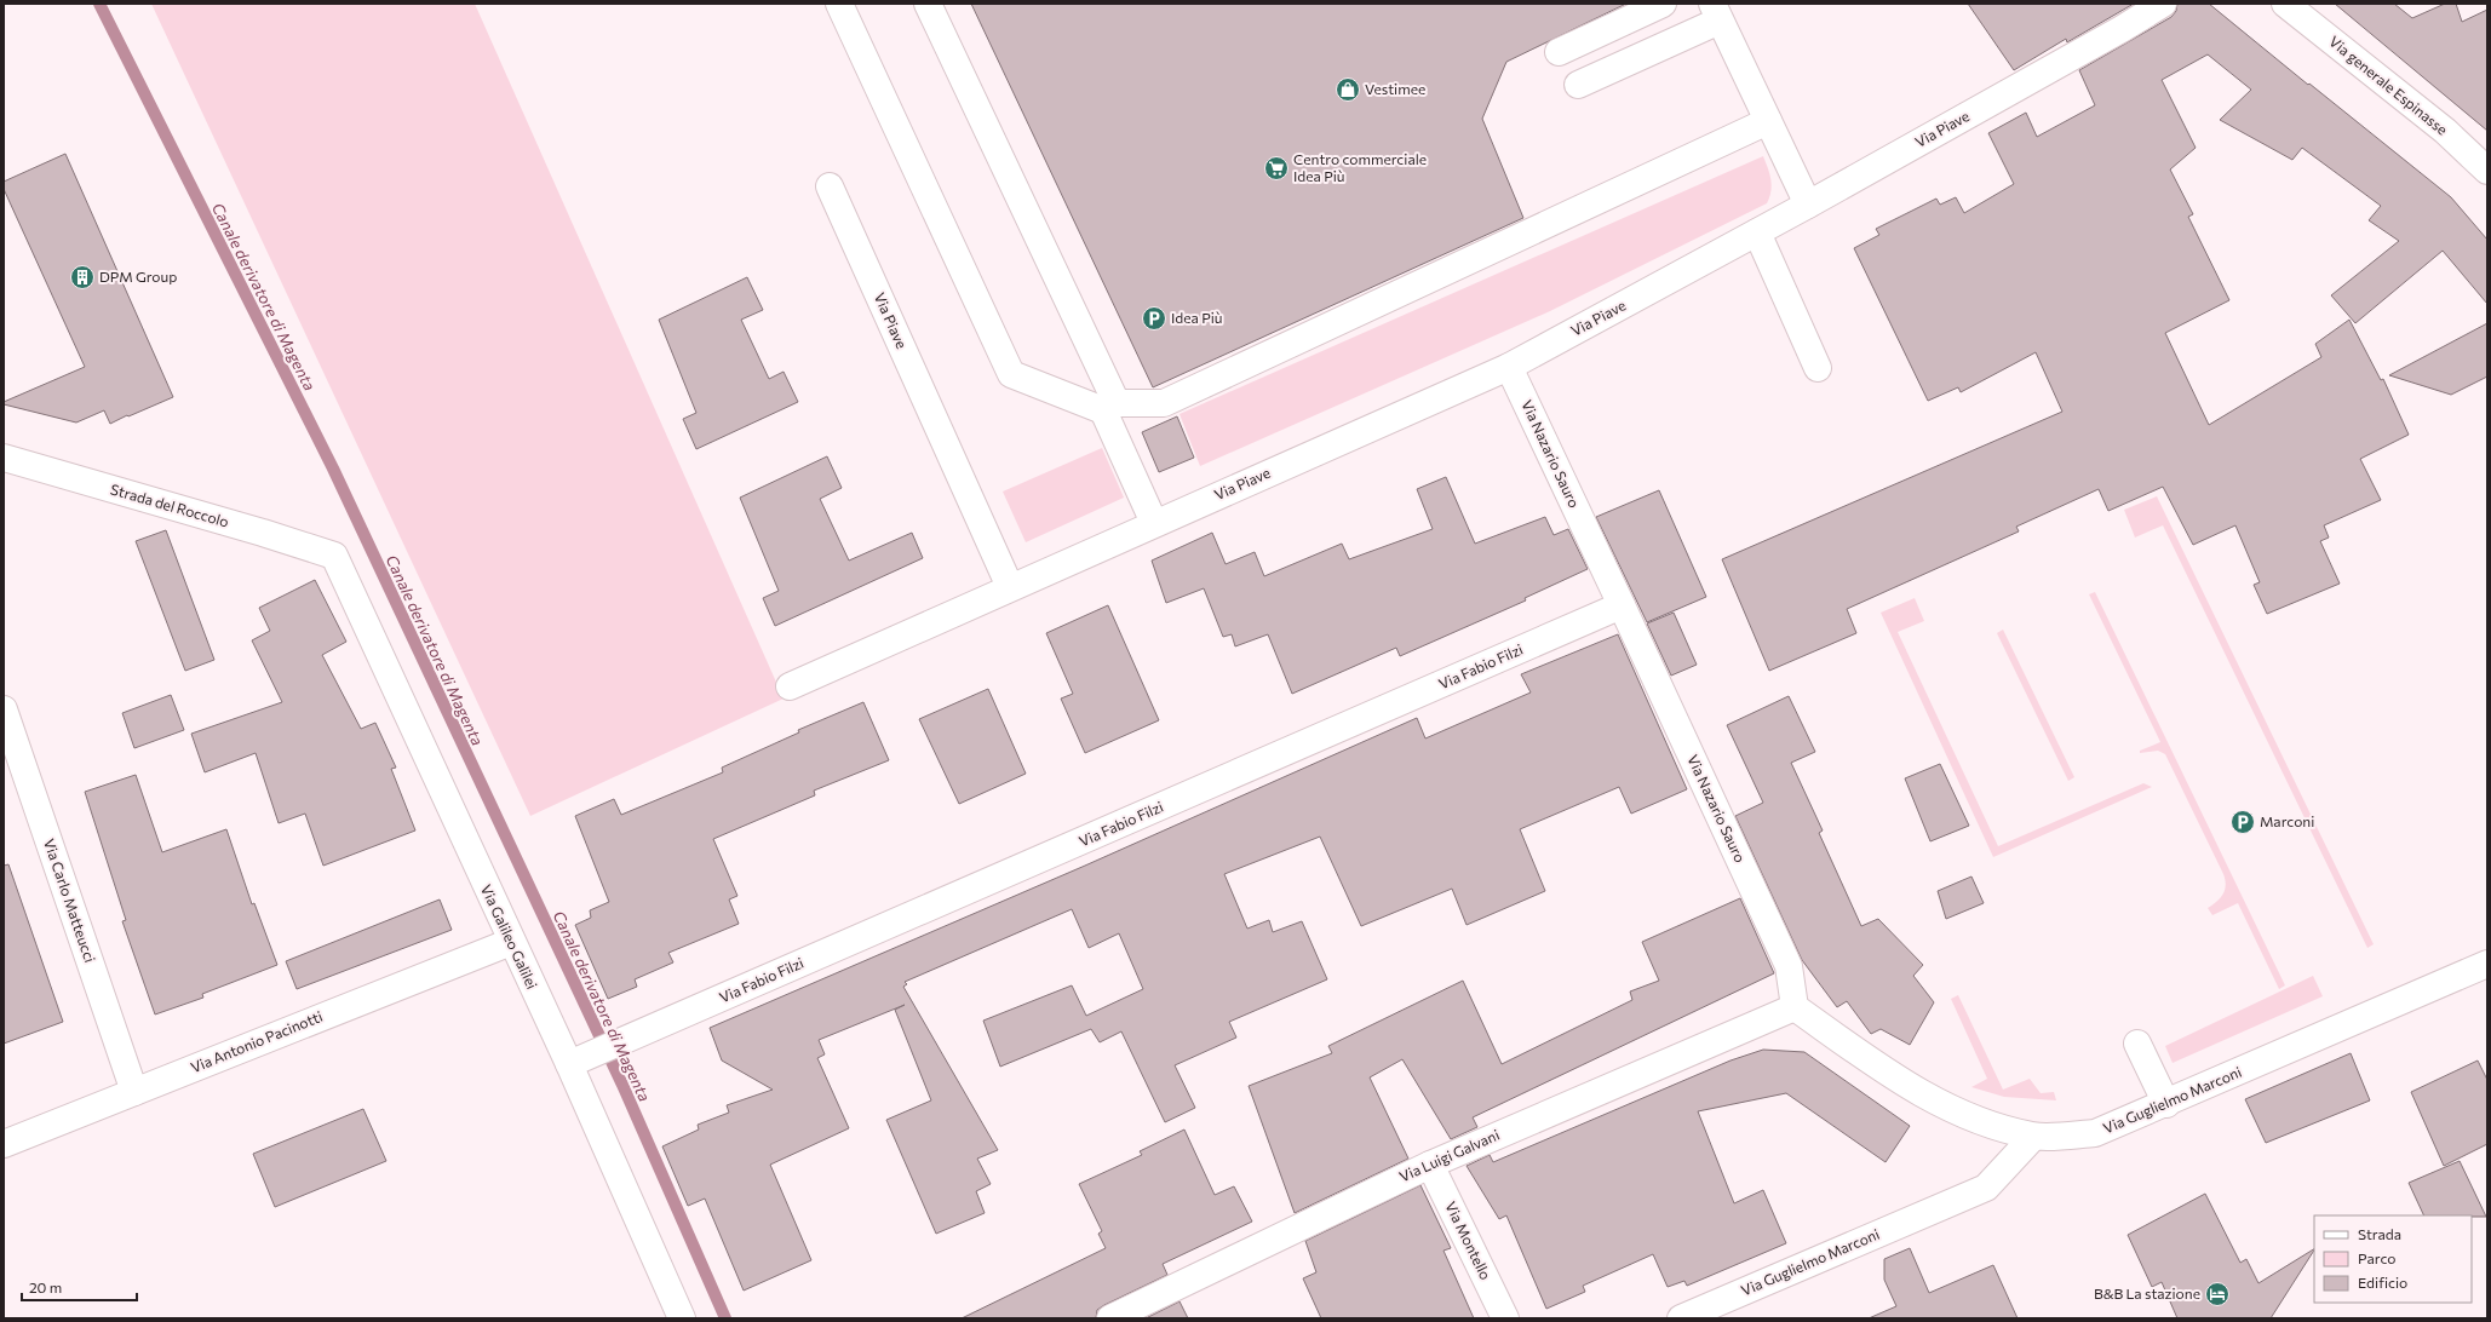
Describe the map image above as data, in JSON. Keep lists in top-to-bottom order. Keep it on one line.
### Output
{"streets":{"street":["Via generale Espinasse","Via Piave","Via Nazario Sauro","Strada del Roccolo","Via Fabio Filzi","Via Carlo Matteucci","Via Galileo Galilei","Via Antonio Pacinotti","Via Guglielmo Marconi","Via Luigi Galvani","Via Montello"]},"crossings":[["Via Piave","Via Nazario Sauro"],["Via Nazario Sauro","Via Fabio Filzi"],["Via Nazario Sauro","Via Luigi Galvani"],["Strada del Roccolo","Via Galileo Galilei"],["Via Fabio Filzi","Via Galileo Galilei"],["Via Carlo Matteucci","Via Antonio Pacinotti"],["Via Galileo Galilei","Via Antonio Pacinotti"],["Via Luigi Galvani","Via Montello"]],"water":["Canale derivatore di Magenta"],"places":{"shop":["Vestimee"],"supermarket":["Centro commerciale Idea Più"],"building":["DPM Group"],"parking":["Idea Più","Marconi"],"hotel":["B&B La stazione"]},"legend":["Strada","Parco","Edificio"],"scale_bar":"20 m"}
